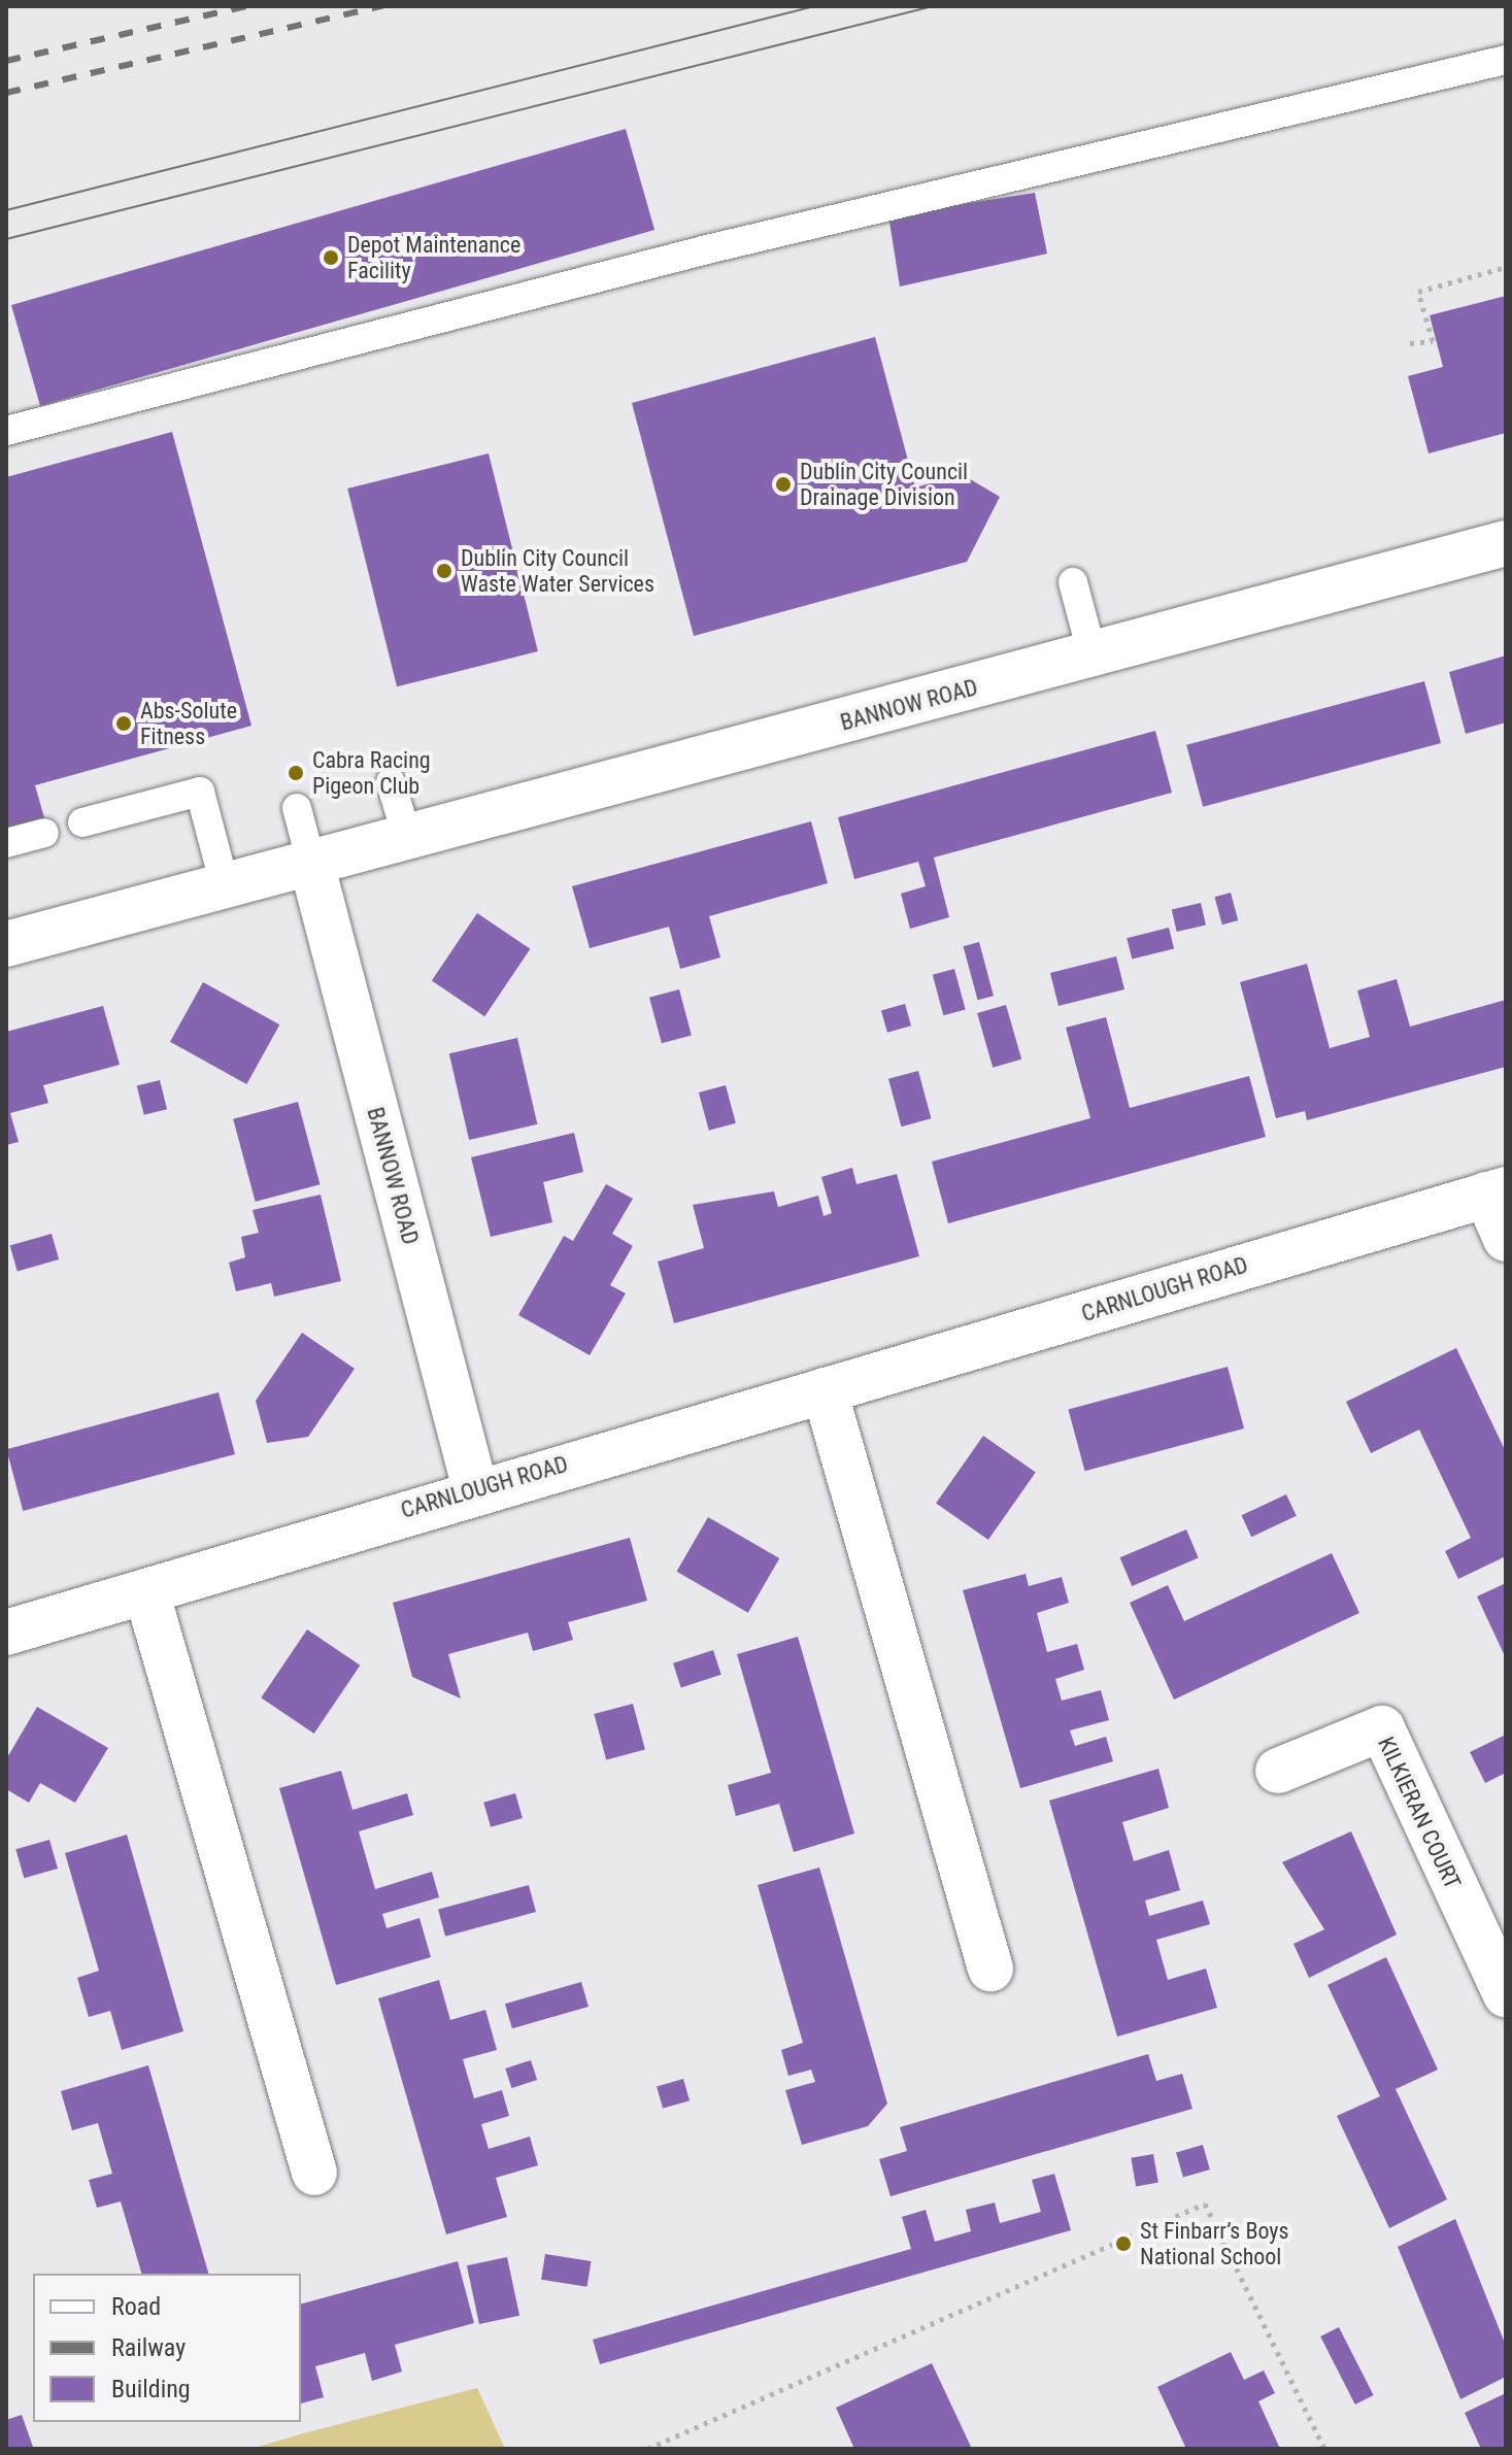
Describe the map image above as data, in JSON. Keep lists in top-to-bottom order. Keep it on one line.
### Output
{"streets":{"street":["BANNOW ROAD","CARNLOUGH ROAD","KILKIERAN COURT"]},"crossings":[["BANNOW ROAD","CARNLOUGH ROAD"]],"places":["Depot Maintenance Facility","Dublin City Council Drainage Division","Dublin City Council Waste Water Services","Abs-Solute Fitness","Cabra Racing Pigeon Club","St Finbarr’s Boys National School"],"legend":["Road","Railway","Building"]}
